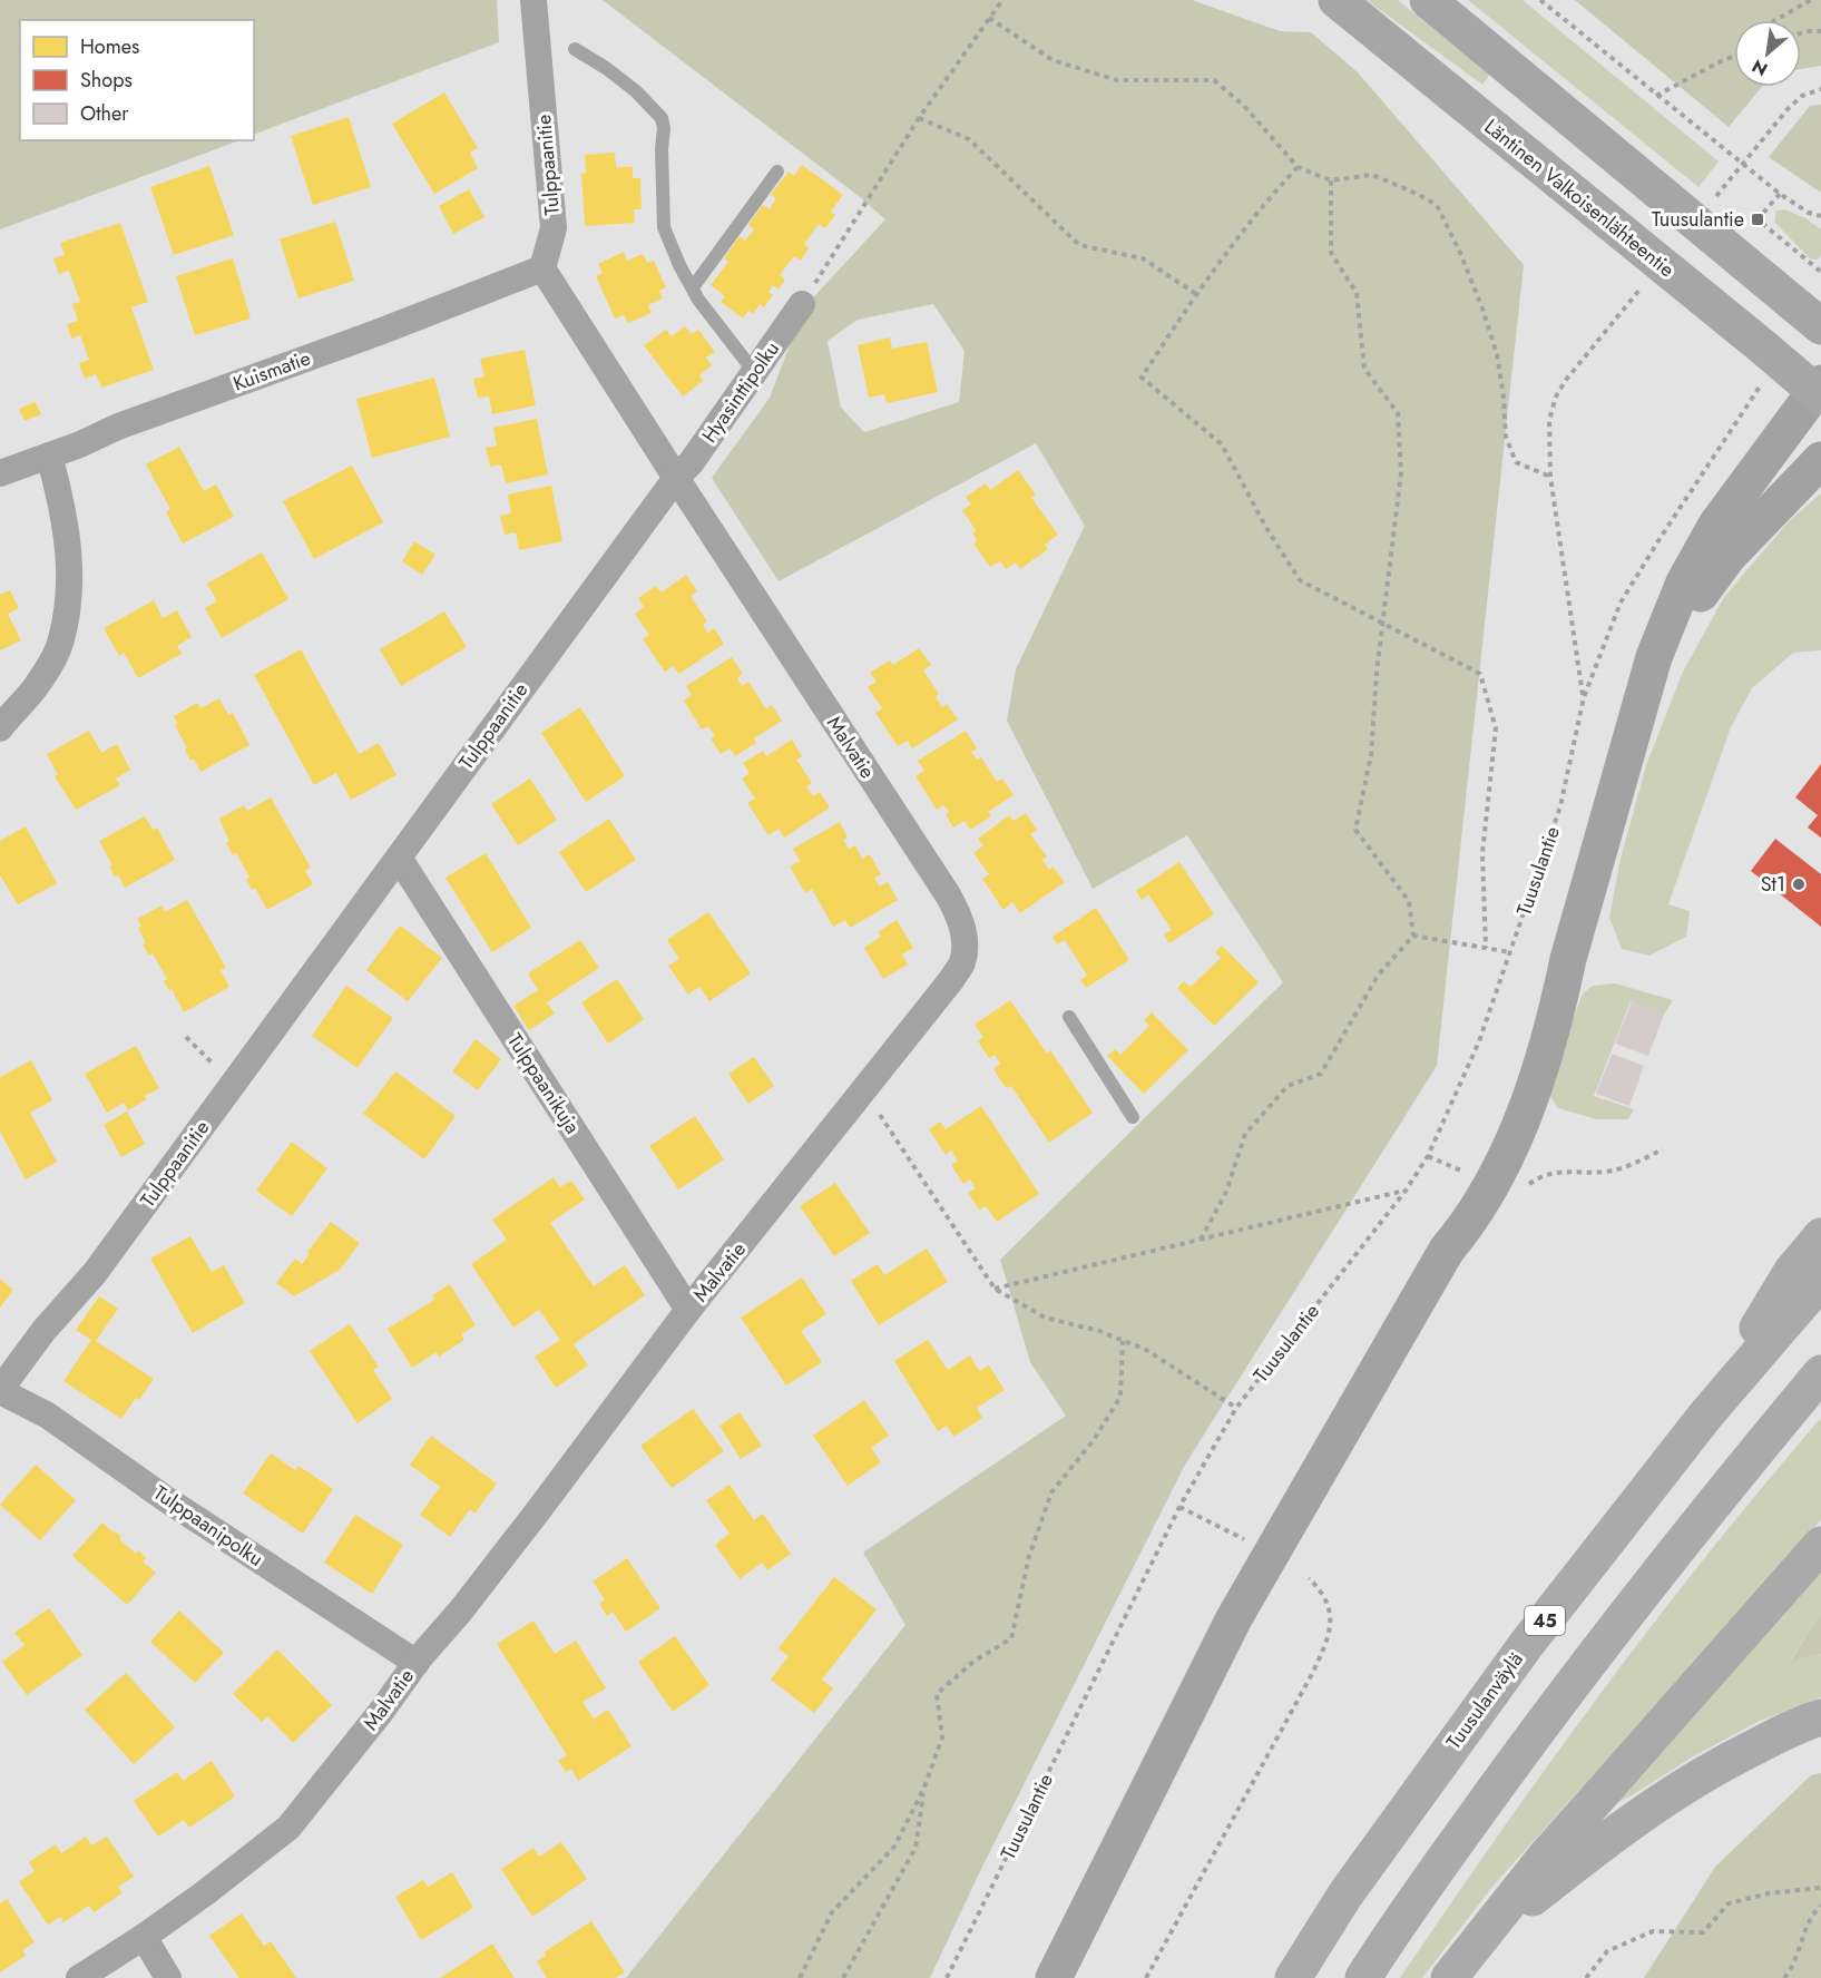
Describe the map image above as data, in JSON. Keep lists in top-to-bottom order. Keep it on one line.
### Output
{"streets":{"highway":["45","Tuusulanväylä"],"main road":["Läntinen Valkoisenlähteentie"],"street":["Tulppaanitie","Kuismatie","Hyasinttipolku","Malvatie","Tulppaanikuja","Tulppaanipolku"],"path":["Tuusulantie"]},"crossings":[["Tulppaanitie","Kuismatie"],["Tulppaanitie","Hyasinttipolku"],["Tulppaanitie","Malvatie"],["Tulppaanitie","Tulppaanikuja"],["Tulppaanitie","Tulppaanipolku"],["Läntinen Valkoisenlähteentie","Tuusulantie"],["Hyasinttipolku","Malvatie"],["Malvatie","Tulppaanikuja"],["Malvatie","Tulppaanipolku"]],"places":{"transit":["Tuusulantie"],"other":["St1"]},"legend":["Homes","Shops","Other"],"north":"bottom left"}
